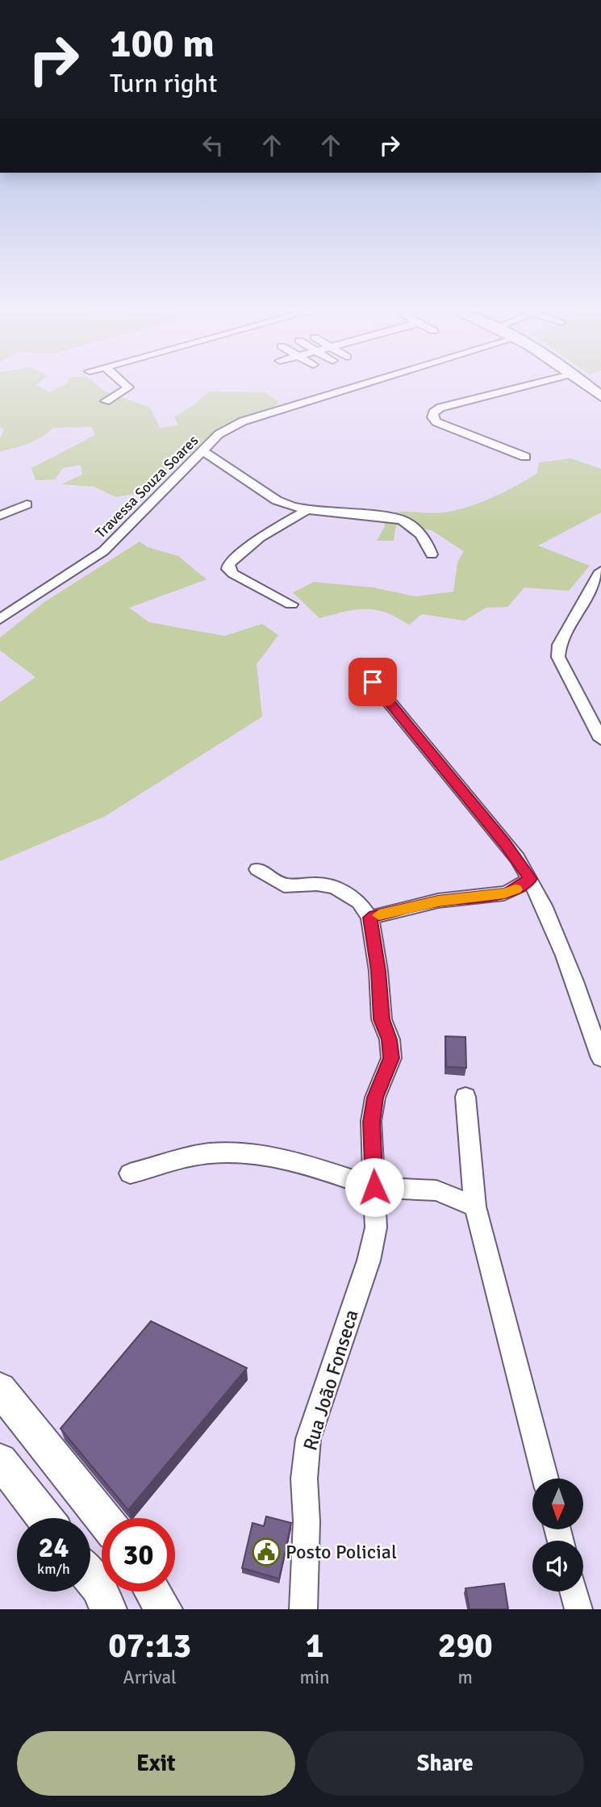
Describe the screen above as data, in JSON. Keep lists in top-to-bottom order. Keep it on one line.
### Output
{"streets":{"street":["Travessa Souza Soares","Rua João Fonseca"]},"places":{"public building":["Posto Policial"]},"north":"bottom","page":{"turn":["100 m","Turn right"],"speed":"24 km/h","limit":"30","eta":["07:13","Arrival","1","min","290","m"],"buttons":["Exit","Share"]}}
